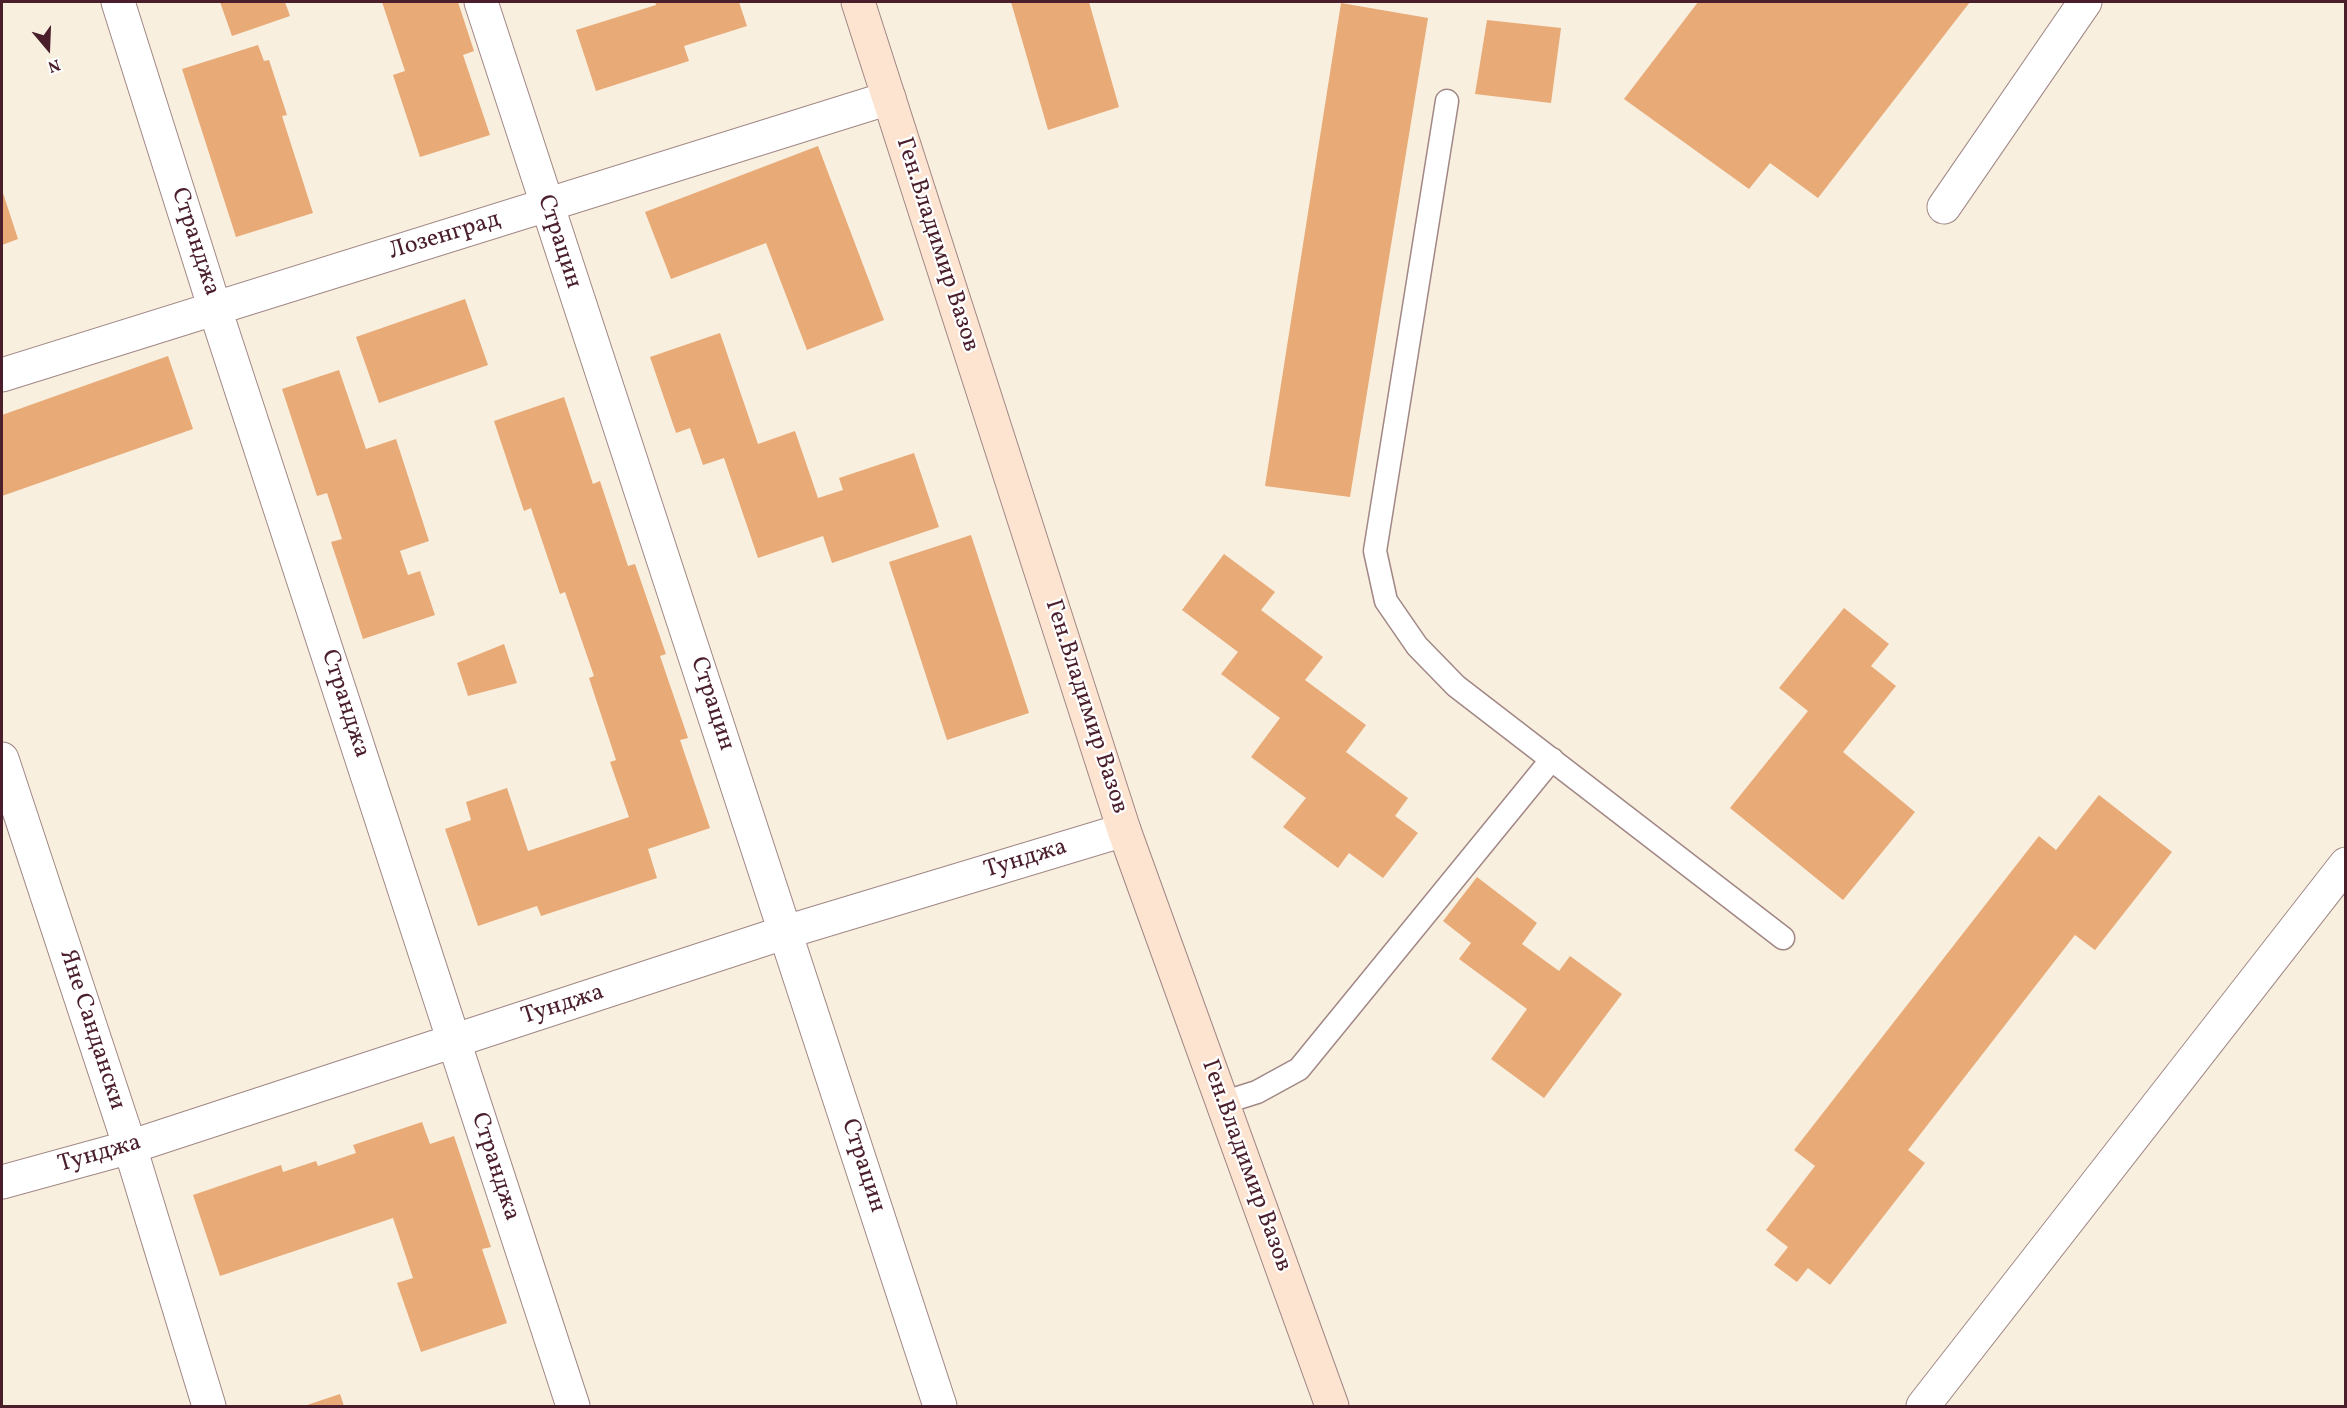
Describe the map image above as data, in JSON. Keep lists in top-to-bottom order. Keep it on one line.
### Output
{"streets":{"street":["Лозенград","Странджа","Страцин","Ген.Владимир Вазов","Тунджа","Яне Сандански"]},"crossings":[["Лозенград","Странджа"],["Лозенград","Страцин"],["Лозенград","Ген.Владимир Вазов"],["Странджа","Тунджа"],["Страцин","Тунджа"],["Ген.Владимир Вазов","Тунджа"],["Тунджа","Яне Сандански"]],"north":"bottom"}
